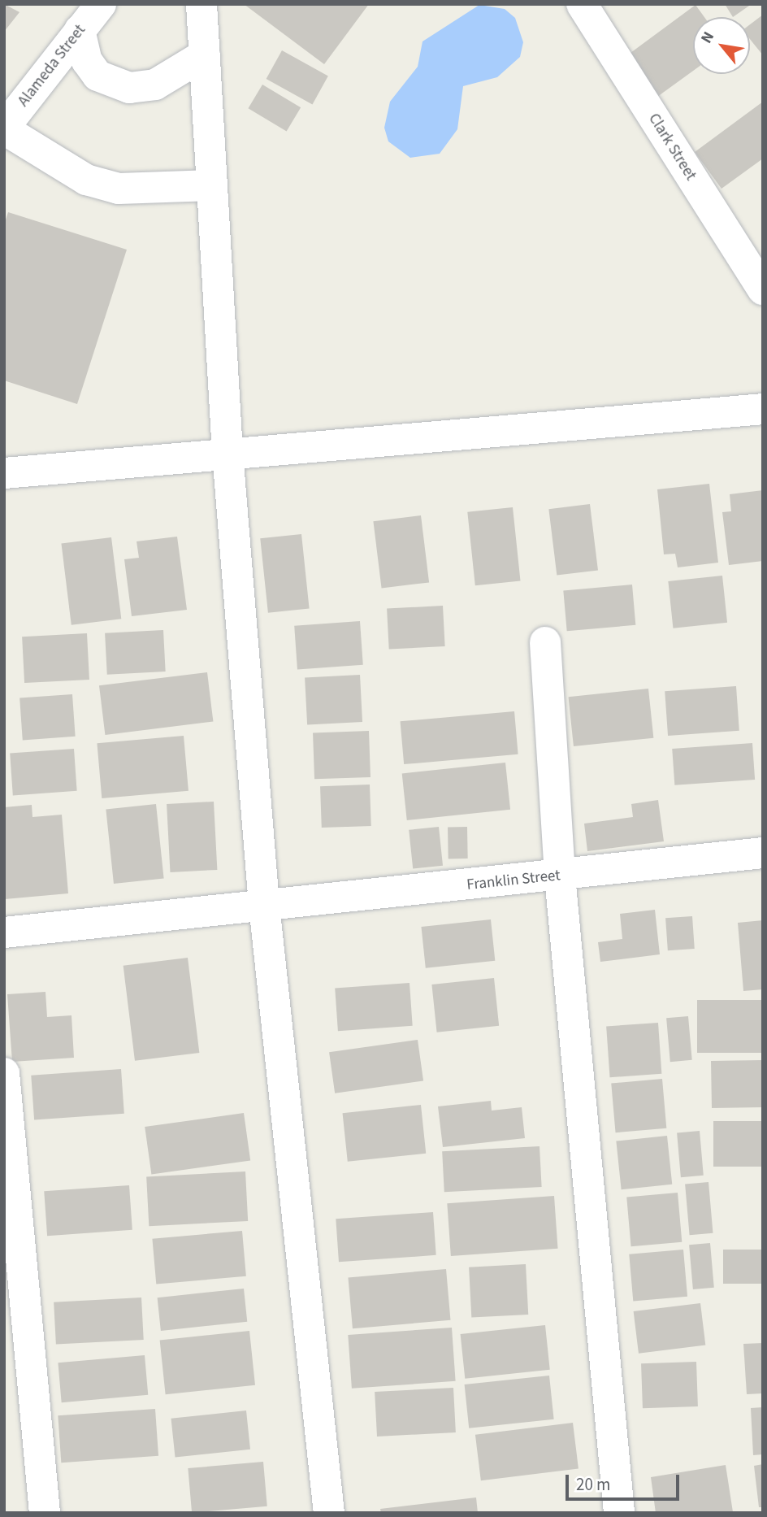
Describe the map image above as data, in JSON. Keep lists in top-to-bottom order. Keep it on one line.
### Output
{"streets":{"street":["Alameda Street","Clark Street","Franklin Street"]},"scale_bar":"20 m","north":"top left"}
